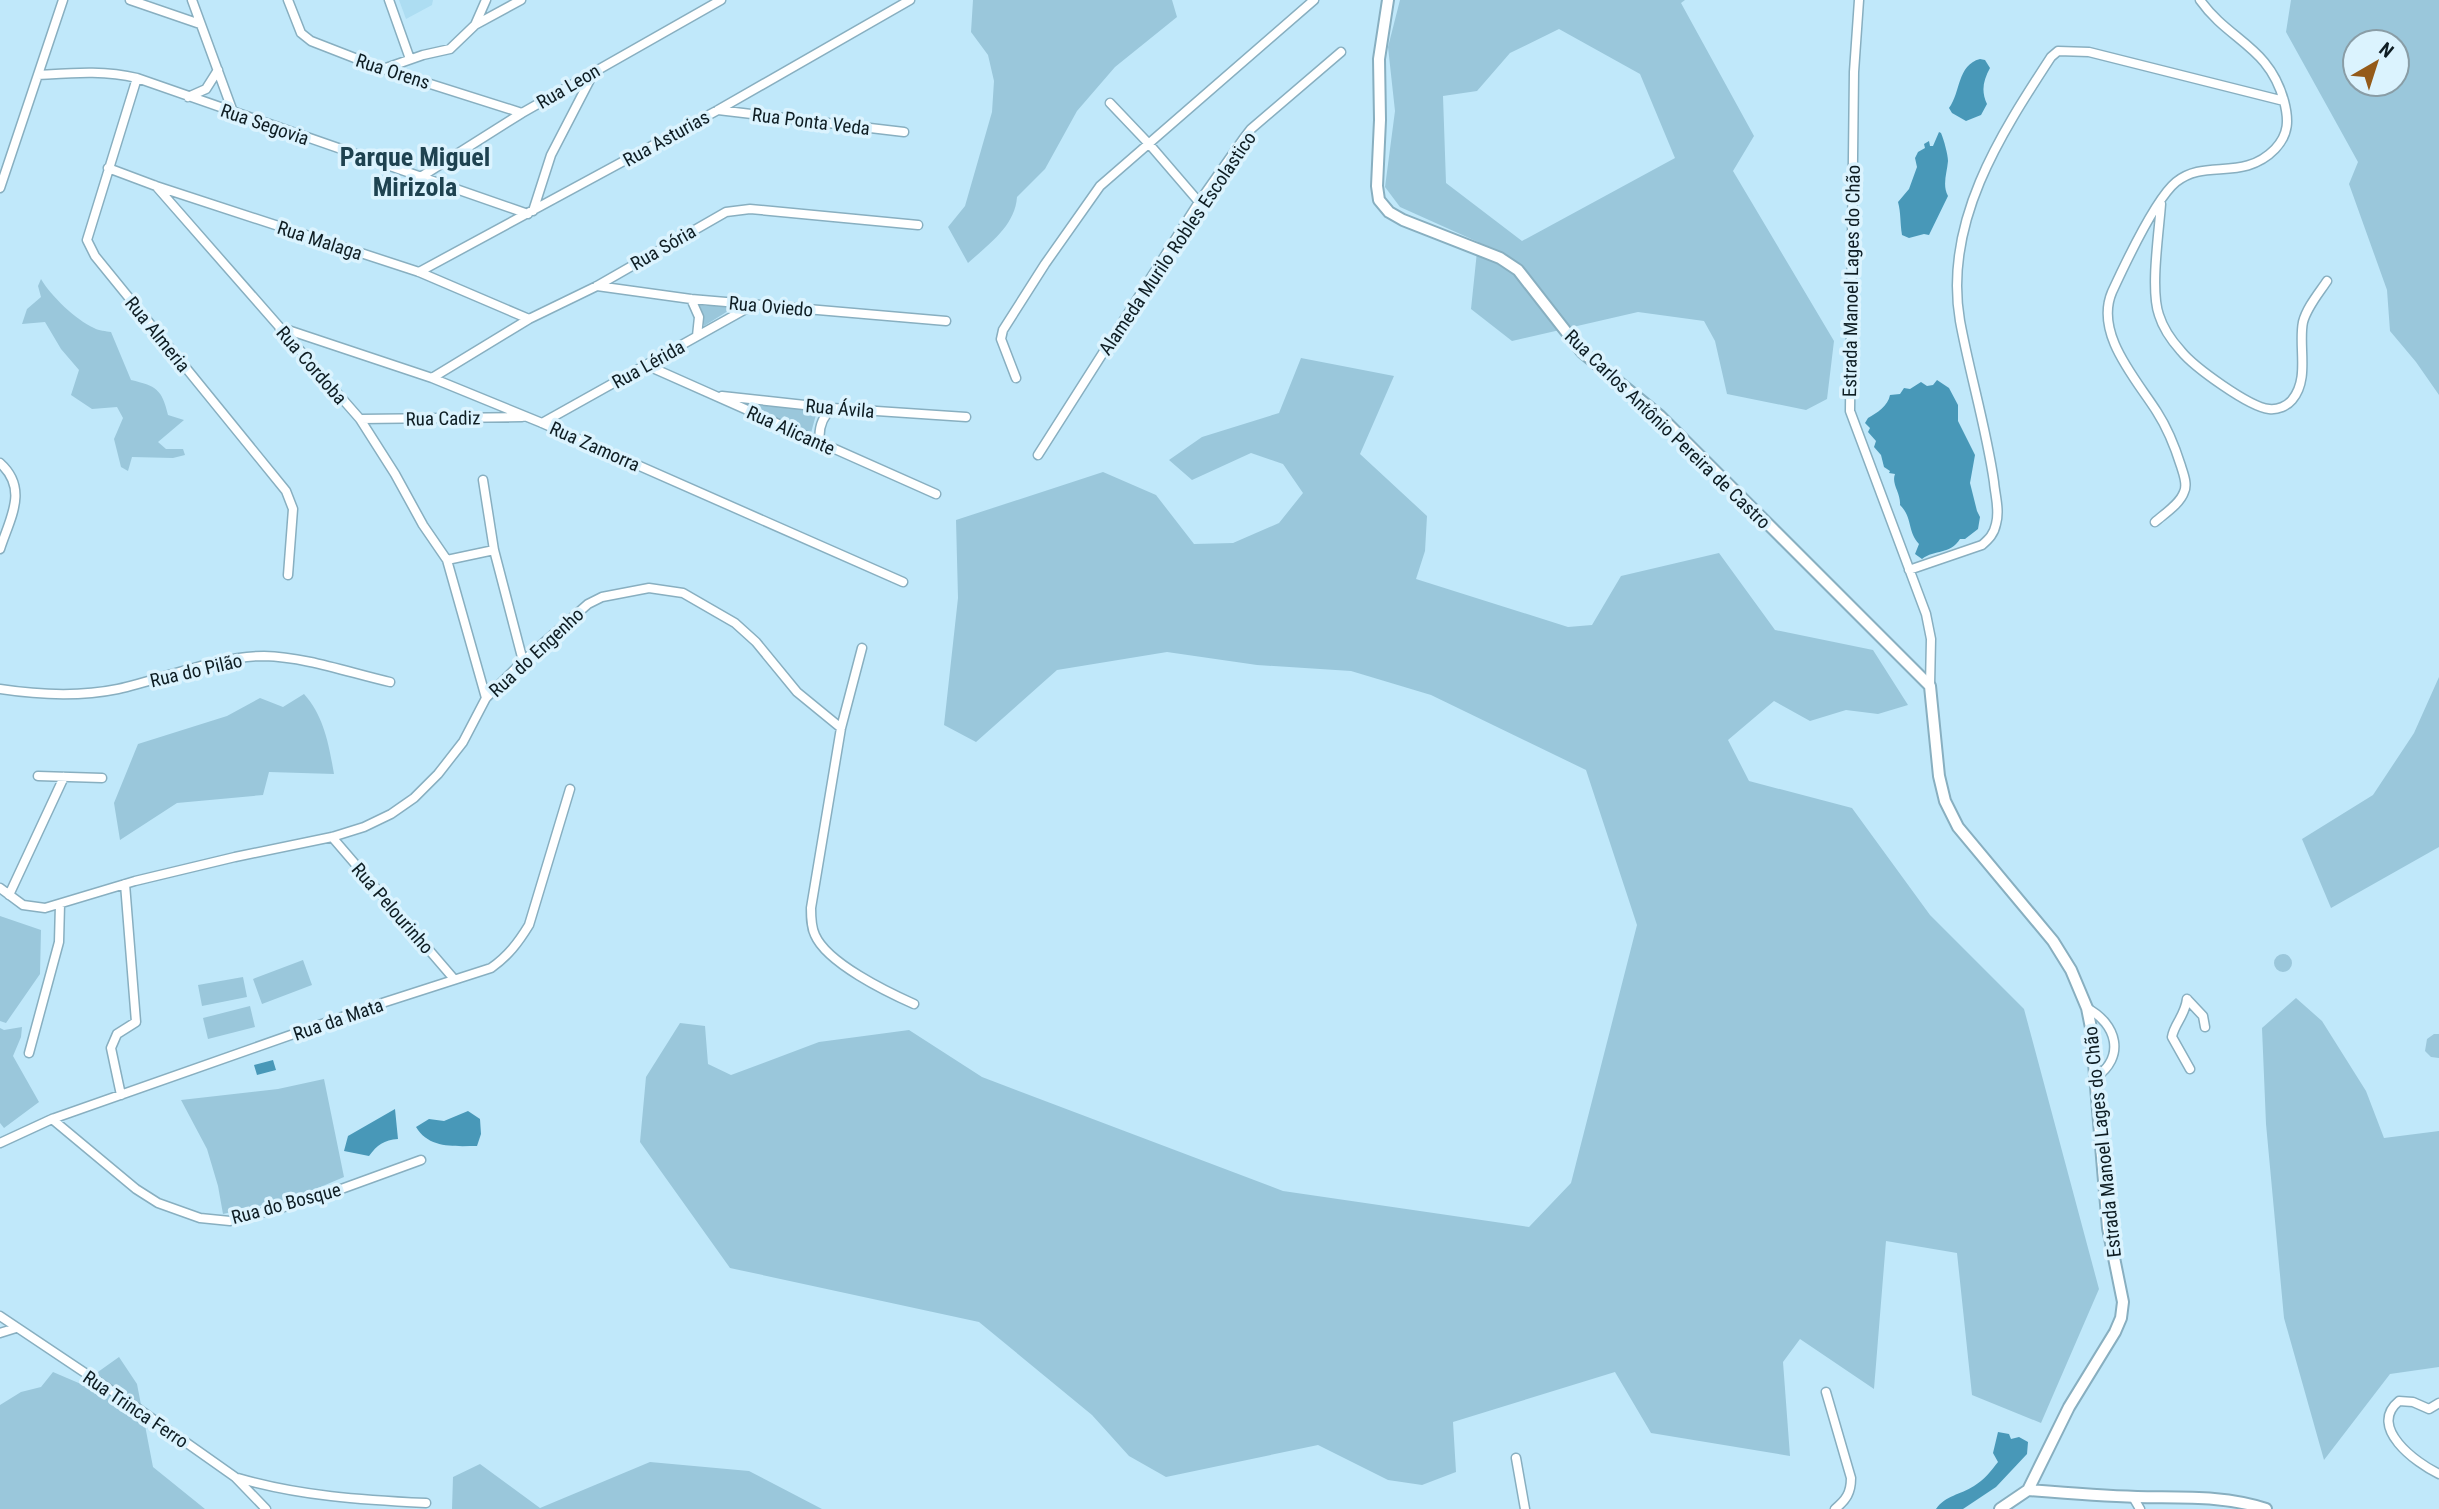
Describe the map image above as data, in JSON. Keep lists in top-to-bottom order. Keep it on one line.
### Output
{"streets":{"street":["Rua Orens","Rua Leon","Rua Ponta Veda","Rua Segovia","Rua Asturias","Rua Malaga","Alameda Murilo Robles Escolastico","Rua Sória","Estrada Manoel Lages do Chão","Rua Oviedo","Rua Almeria","Rua Lérida","Rua Cordoba","Rua Ávila","Rua Cadiz","Rua Carlos Antônio Pereira de Castro","Rua Alicante","Rua Zamorra","Rua do Engenho","Rua do Pilão","Rua Pelourinho","Rua da Mata","Rua do Bosque","Rua Trinca Ferro"]},"crossings":[["Rua Orens","Rua Leon"],["Rua Leon","Rua Segovia"],["Rua Ponta Veda","Rua Asturias"],["Rua Segovia","Rua Asturias"],["Rua Segovia","Rua Almeria"],["Rua Asturias","Rua Malaga"],["Rua Malaga","Rua Sória"],["Rua Malaga","Rua Almeria"],["Rua Malaga","Rua Cordoba"],["Rua Sória","Rua Oviedo"],["Rua Sória","Rua Zamorra"],["Estrada Manoel Lages do Chão","Rua Carlos Antônio Pereira de Castro"],["Rua Oviedo","Rua Lérida"],["Rua Lérida","Rua Alicante"],["Rua Lérida","Rua Zamorra"],["Rua Cordoba","Rua Cadiz"],["Rua Cordoba","Rua Zamorra"],["Rua Cordoba","Rua do Engenho"],["Rua Ávila","Rua Alicante"],["Rua Cadiz","Rua Zamorra"],["Rua do Engenho","Rua Pelourinho"],["Rua Pelourinho","Rua da Mata"],["Rua da Mata","Rua do Bosque"]],"districts":["Parque Miguel Mirizola"],"north":"top right"}
